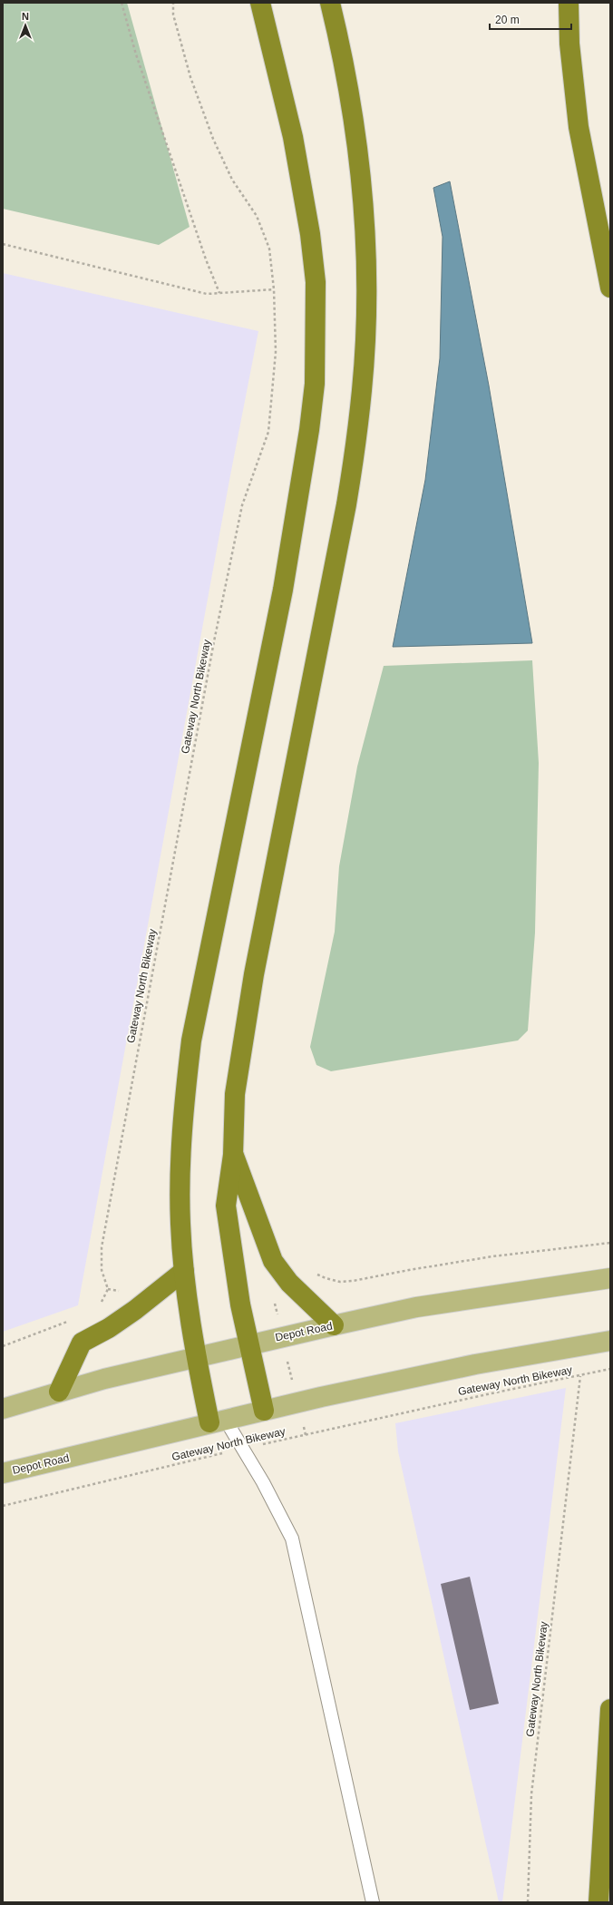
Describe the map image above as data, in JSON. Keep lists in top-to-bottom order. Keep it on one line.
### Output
{"streets":{"main road":["Depot Road"],"path":["Gateway North Bikeway"]},"scale_bar":"20 m","north":"top"}
